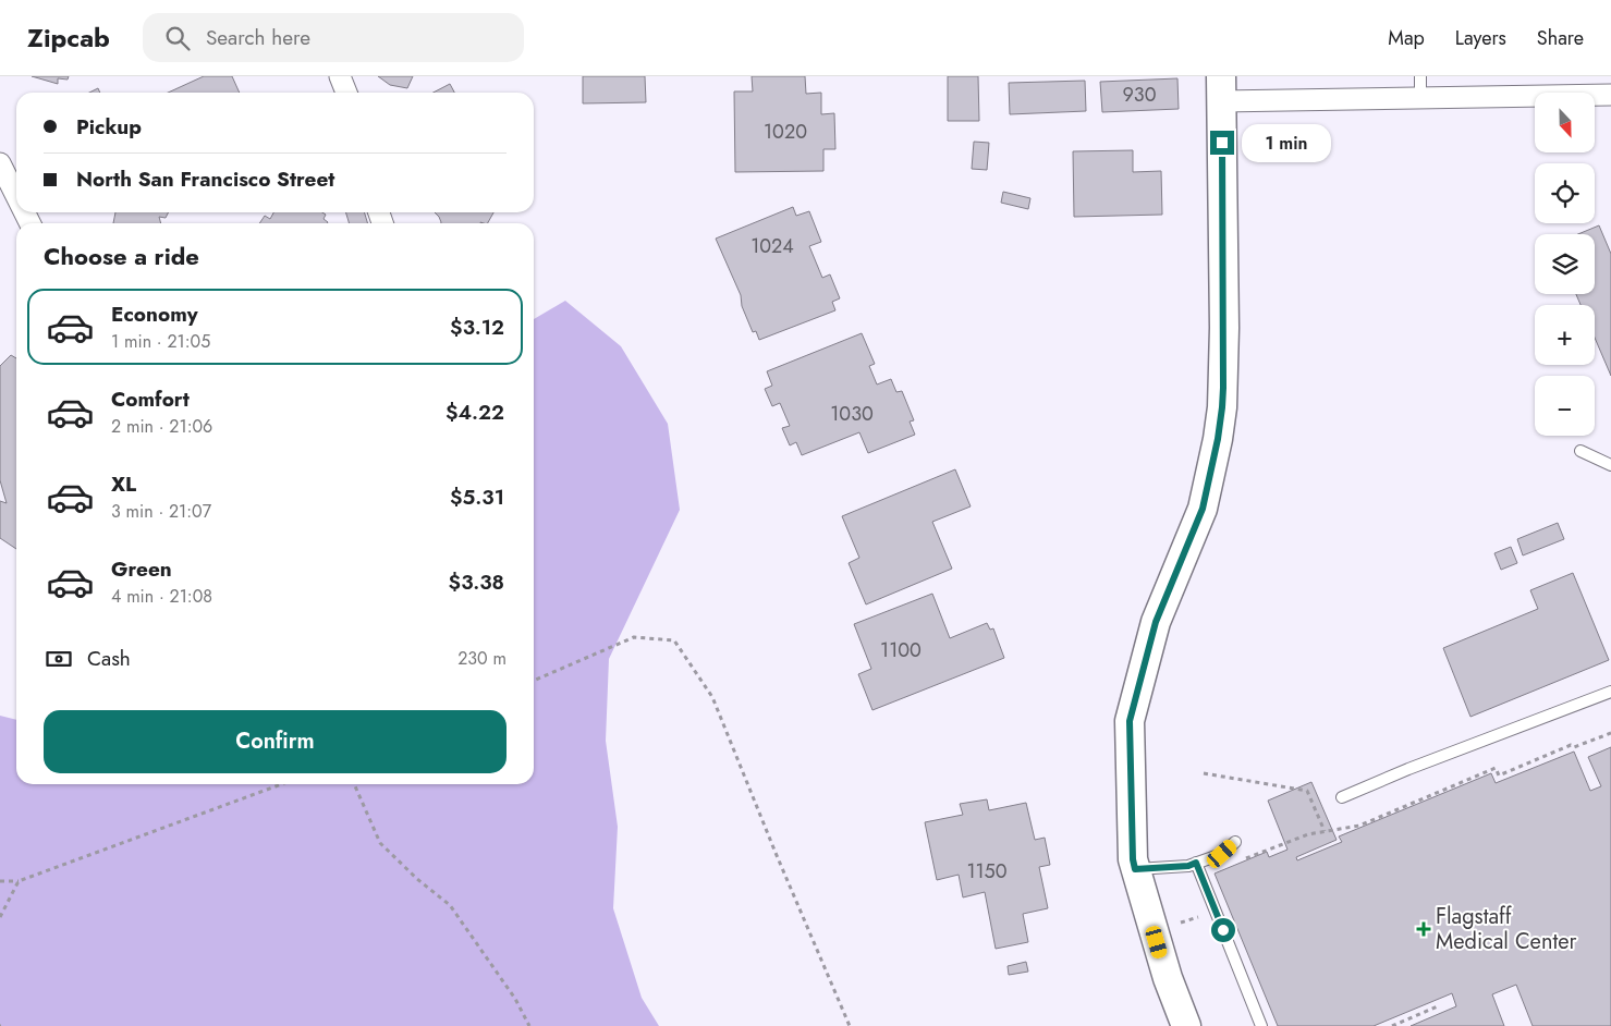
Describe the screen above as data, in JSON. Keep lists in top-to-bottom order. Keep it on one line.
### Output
{"places":{"health":["Flagstaff Medical Center"]},"house_numbers":["930","1020","1024","1030","1100","1150"],"north":"bottom","page":{"header":"Zipcab","search":"Search here","nav":["Map","Layers","Share"],"map_buttons":["+","−"],"banner":["Pickup","North San Francisco Street"],"bubble":"1 min","heading":"Choose a ride","list":[{"name":"Economy","note":"1 min · 21:05","value":"$3.12"},{"name":"Comfort","note":"2 min · 21:06","value":"$4.22"},{"name":"XL","note":"3 min · 21:07","value":"$5.31"},{"name":"Green","note":"4 min · 21:08","value":"$3.38"}],"pay":["Cash","230 m"],"buttons":"Confirm"}}
